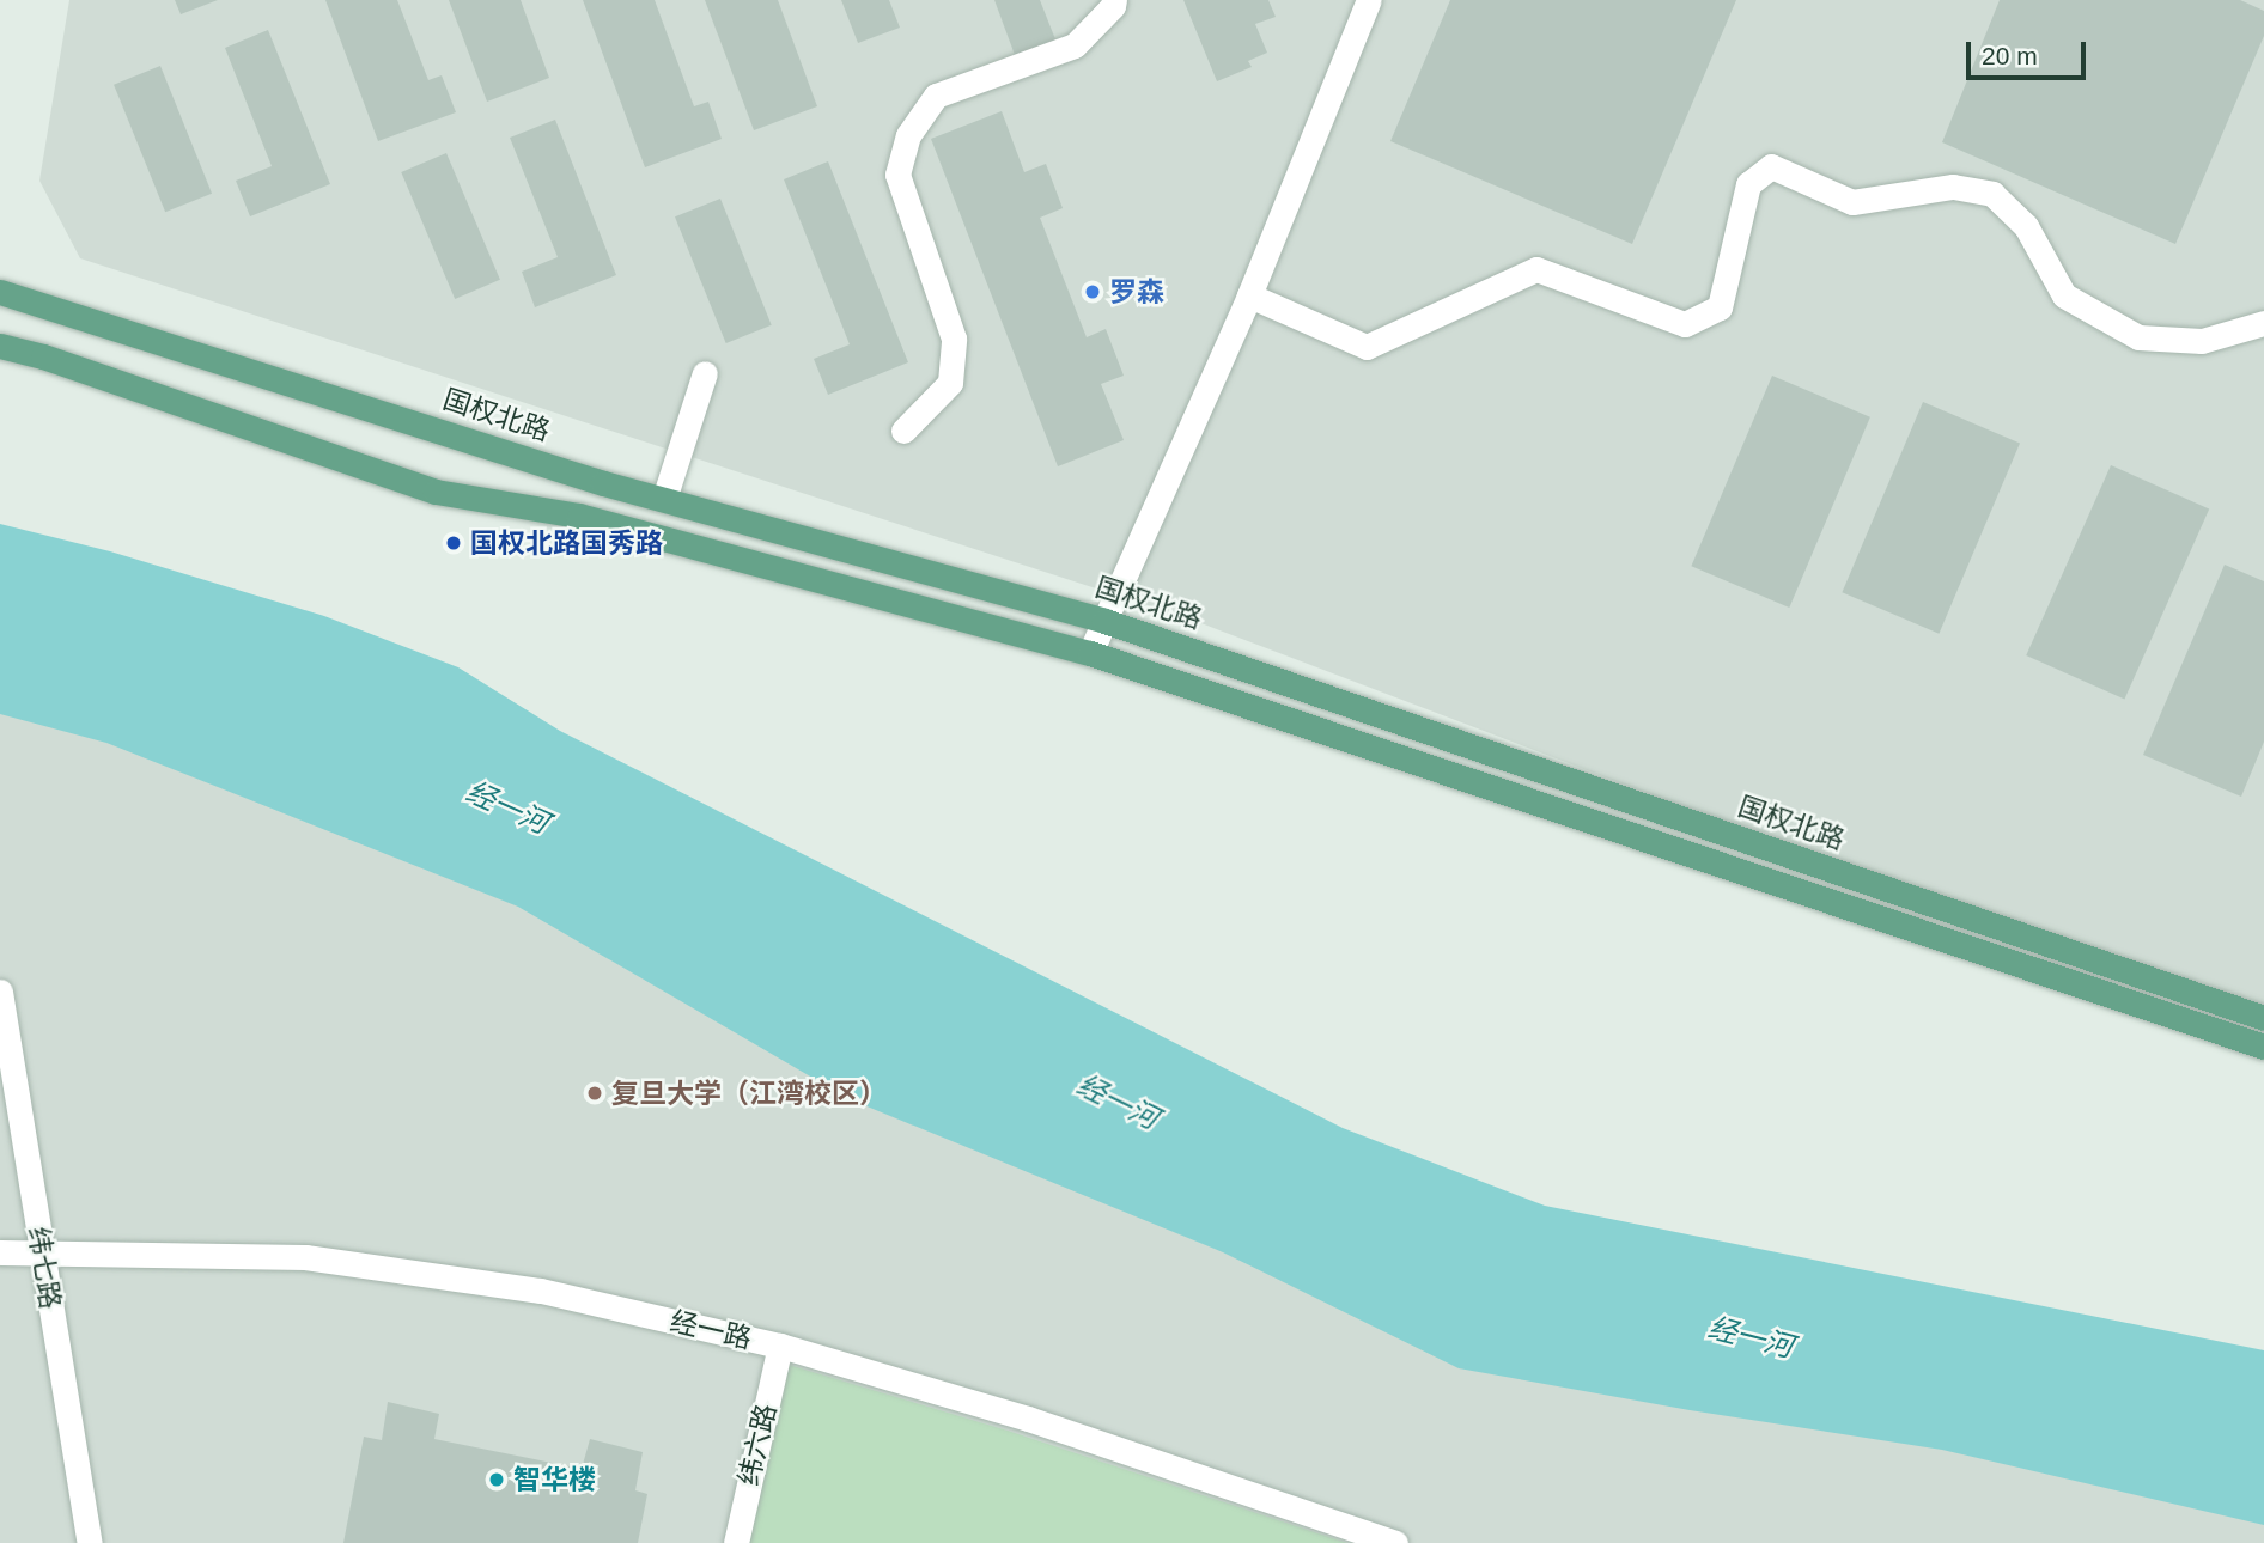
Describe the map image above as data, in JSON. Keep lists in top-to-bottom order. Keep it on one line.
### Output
{"streets":{"main road":["国权北路"],"street":["纬七路","经一路","纬六路"]},"crossings":[["纬七路","经一路"],["经一路","纬六路"]],"water":["经一河"],"places":["罗森","国权北路国秀路","复旦大学（江湾校区）","智华楼"],"scale_bar":"20 m"}
